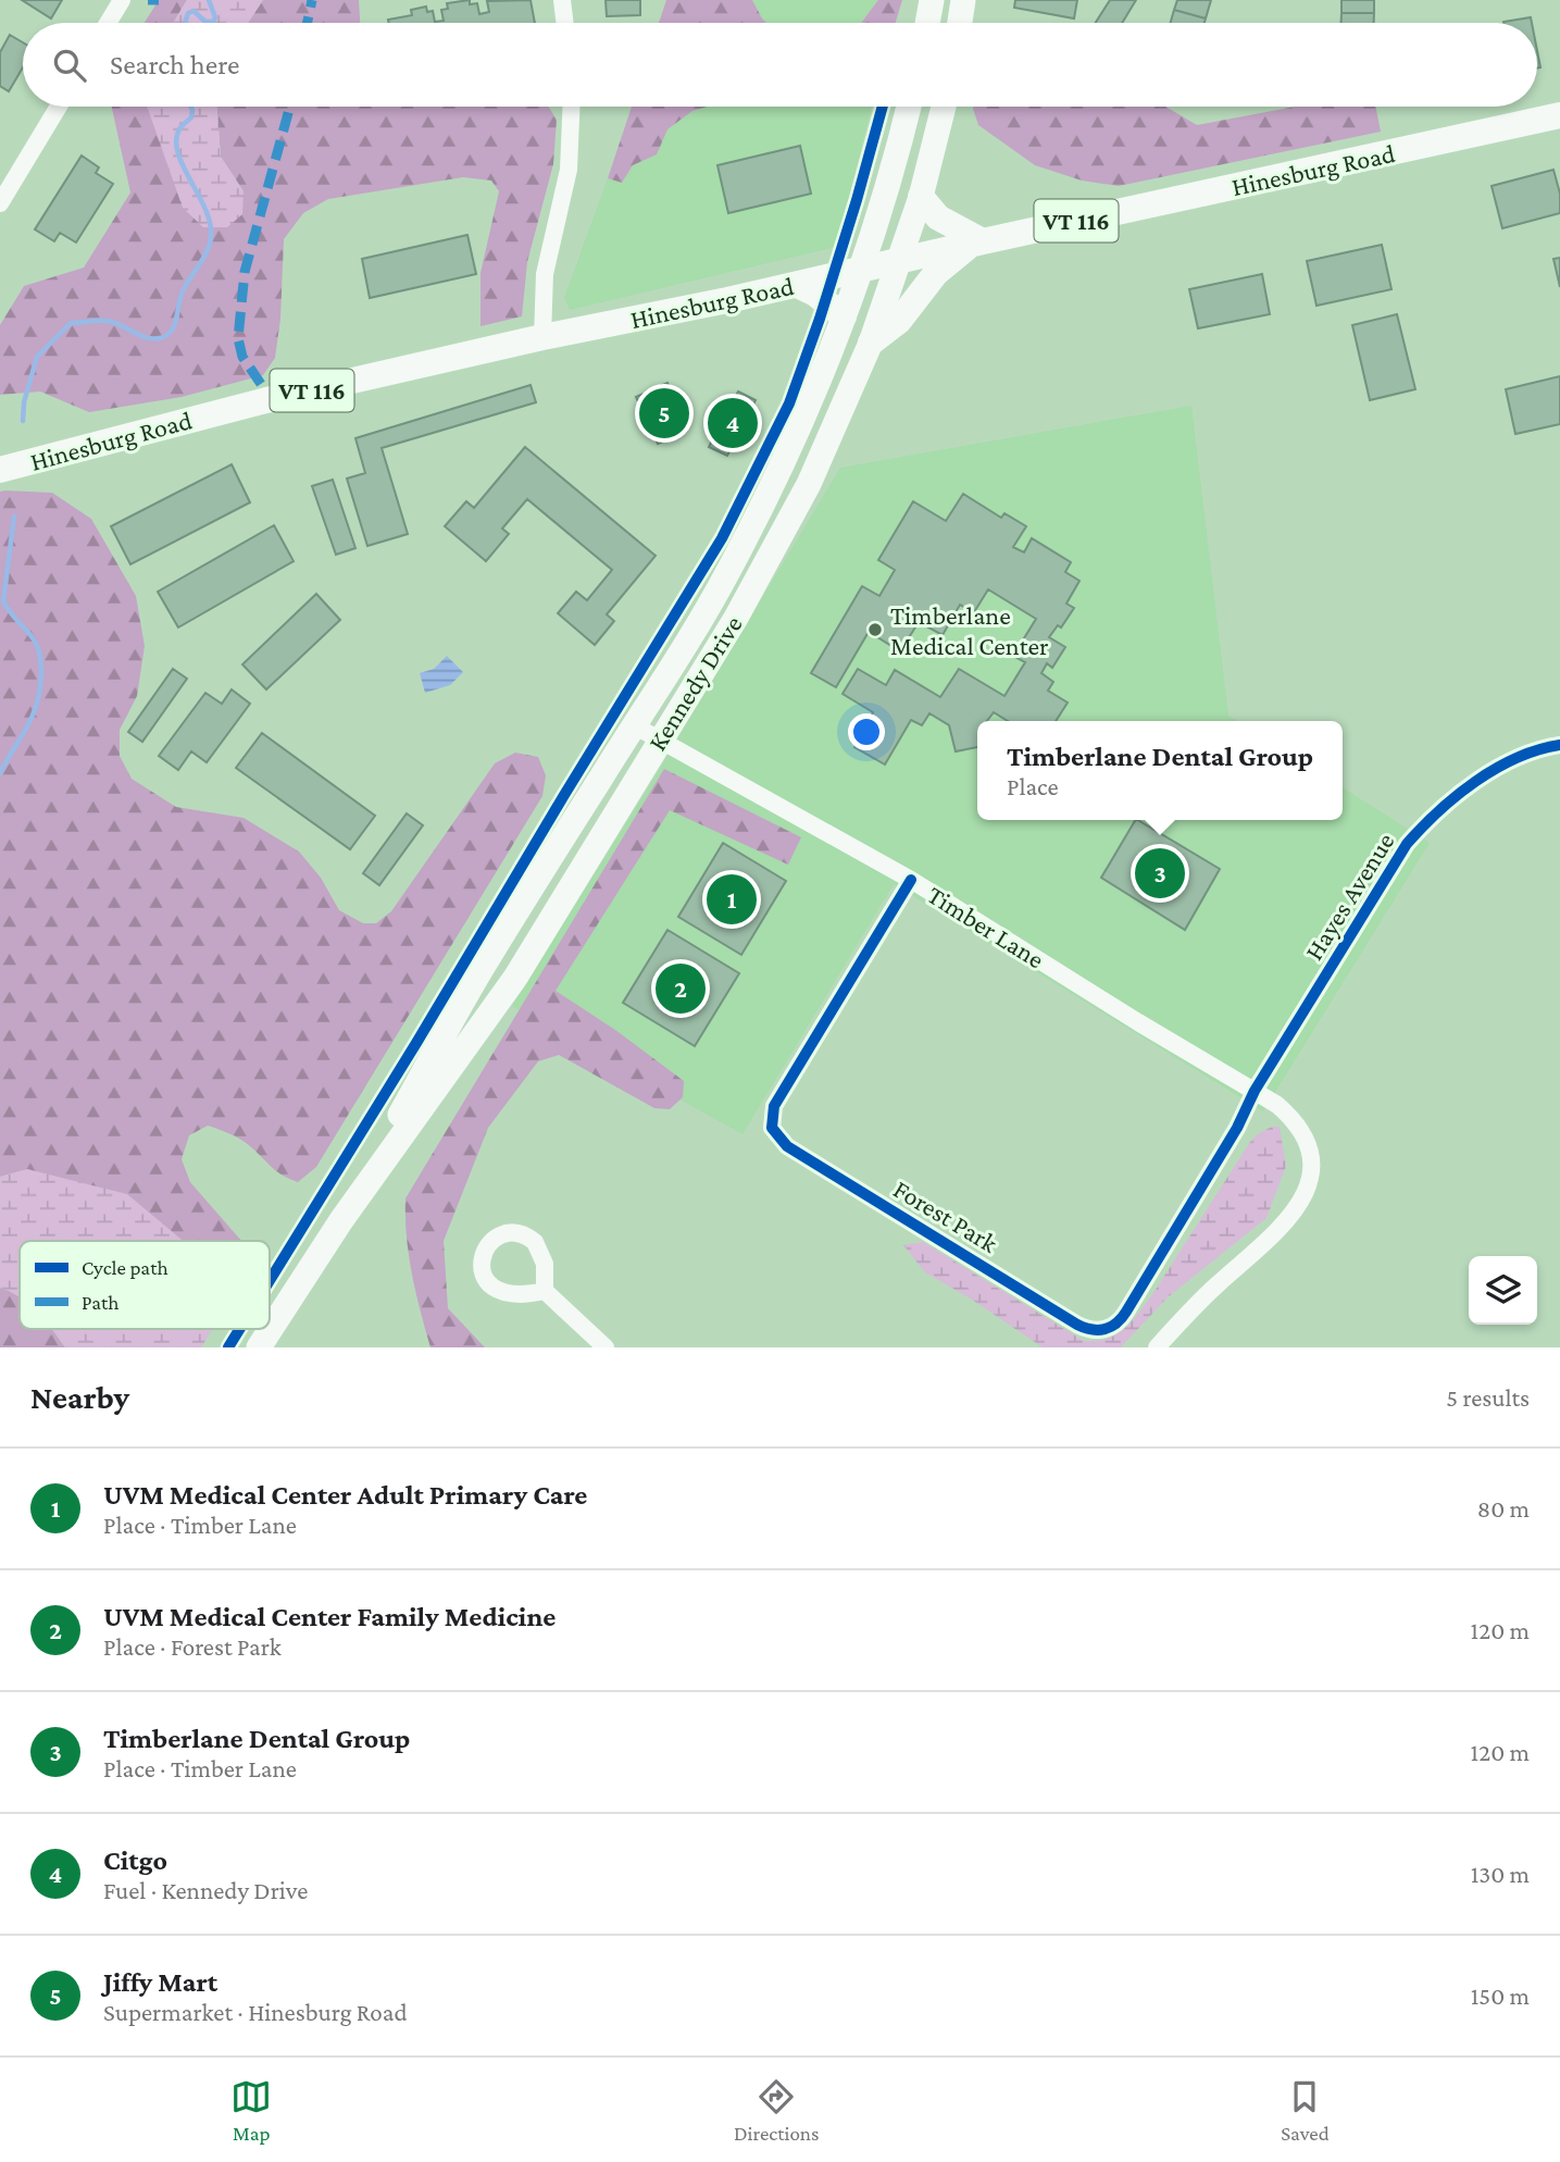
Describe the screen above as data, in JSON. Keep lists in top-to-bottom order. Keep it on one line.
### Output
{"streets":{"main road":["Hinesburg Road","VT 116","Kennedy Drive"],"street":["Hayes Avenue","Timber Lane","Forest Park"]},"crossings":[["Hinesburg Road","Kennedy Drive"],["Kennedy Drive","Timber Lane"],["Hayes Avenue","Timber Lane"],["Hayes Avenue","Forest Park"],["Timber Lane","Forest Park"]],"places":["Timberlane Medical Center"],"legend":["Cycle path","Path"],"page":{"search":"Search here","pins":["5","4","3","1","2"],"popup":["Timberlane Dental Group","Place"],"heading":["Nearby","5 results"],"list":[{"mark":"1","name":"UVM Medical Center Adult Primary Care","note":"Place · Timber Lane","value":"80 m"},{"mark":"2","name":"UVM Medical Center Family Medicine","note":"Place · Forest Park","value":"120 m"},{"mark":"3","name":"Timberlane Dental Group","note":"Place · Timber Lane","value":"120 m"},{"mark":"4","name":"Citgo","note":"Fuel · Kennedy Drive","value":"130 m"},{"mark":"5","name":"Jiffy Mart","note":"Supermarket · Hinesburg Road","value":"150 m"}],"nav":["Map","Directions","Saved"]}}
